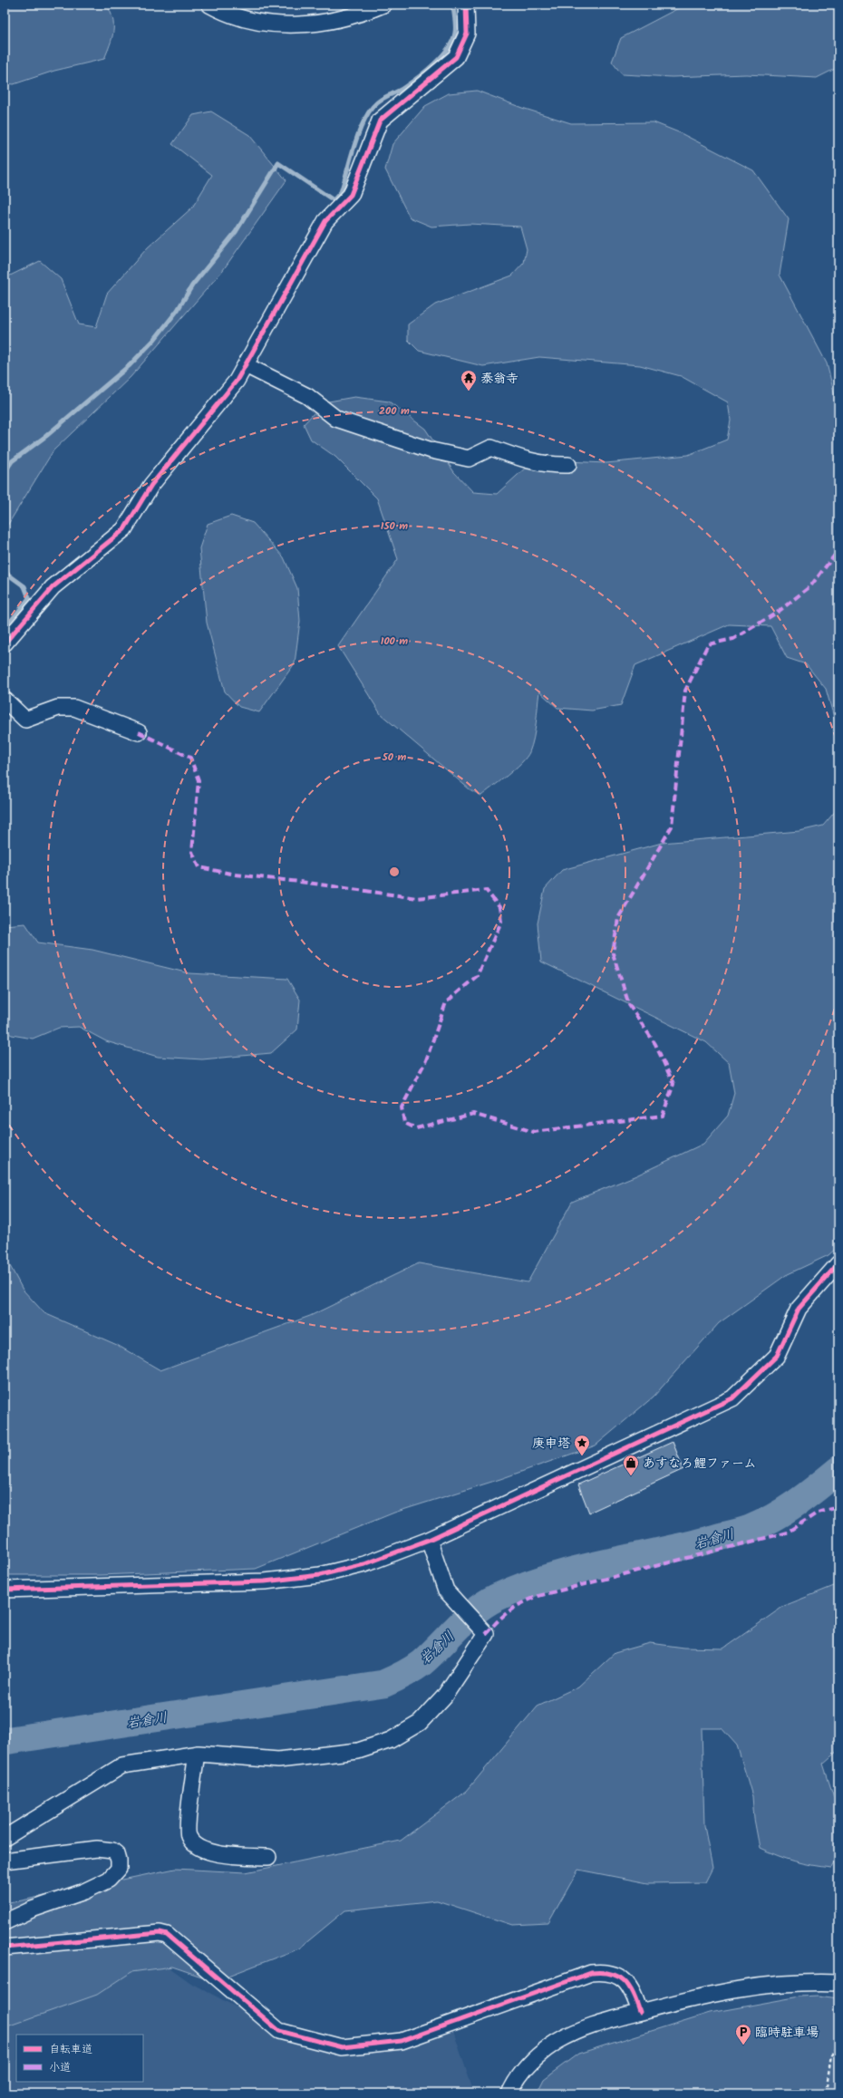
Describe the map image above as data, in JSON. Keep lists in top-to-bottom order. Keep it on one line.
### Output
{"water":["岩倉川"],"places":{"temple":["泰翁寺"],"place":["庚申塔"],"shop":["あすなろ鯉ファーム"],"parking":["臨時駐車場"]},"legend":["自転車道","小道"],"rings":["200 m","150 m","100 m","50 m"]}
